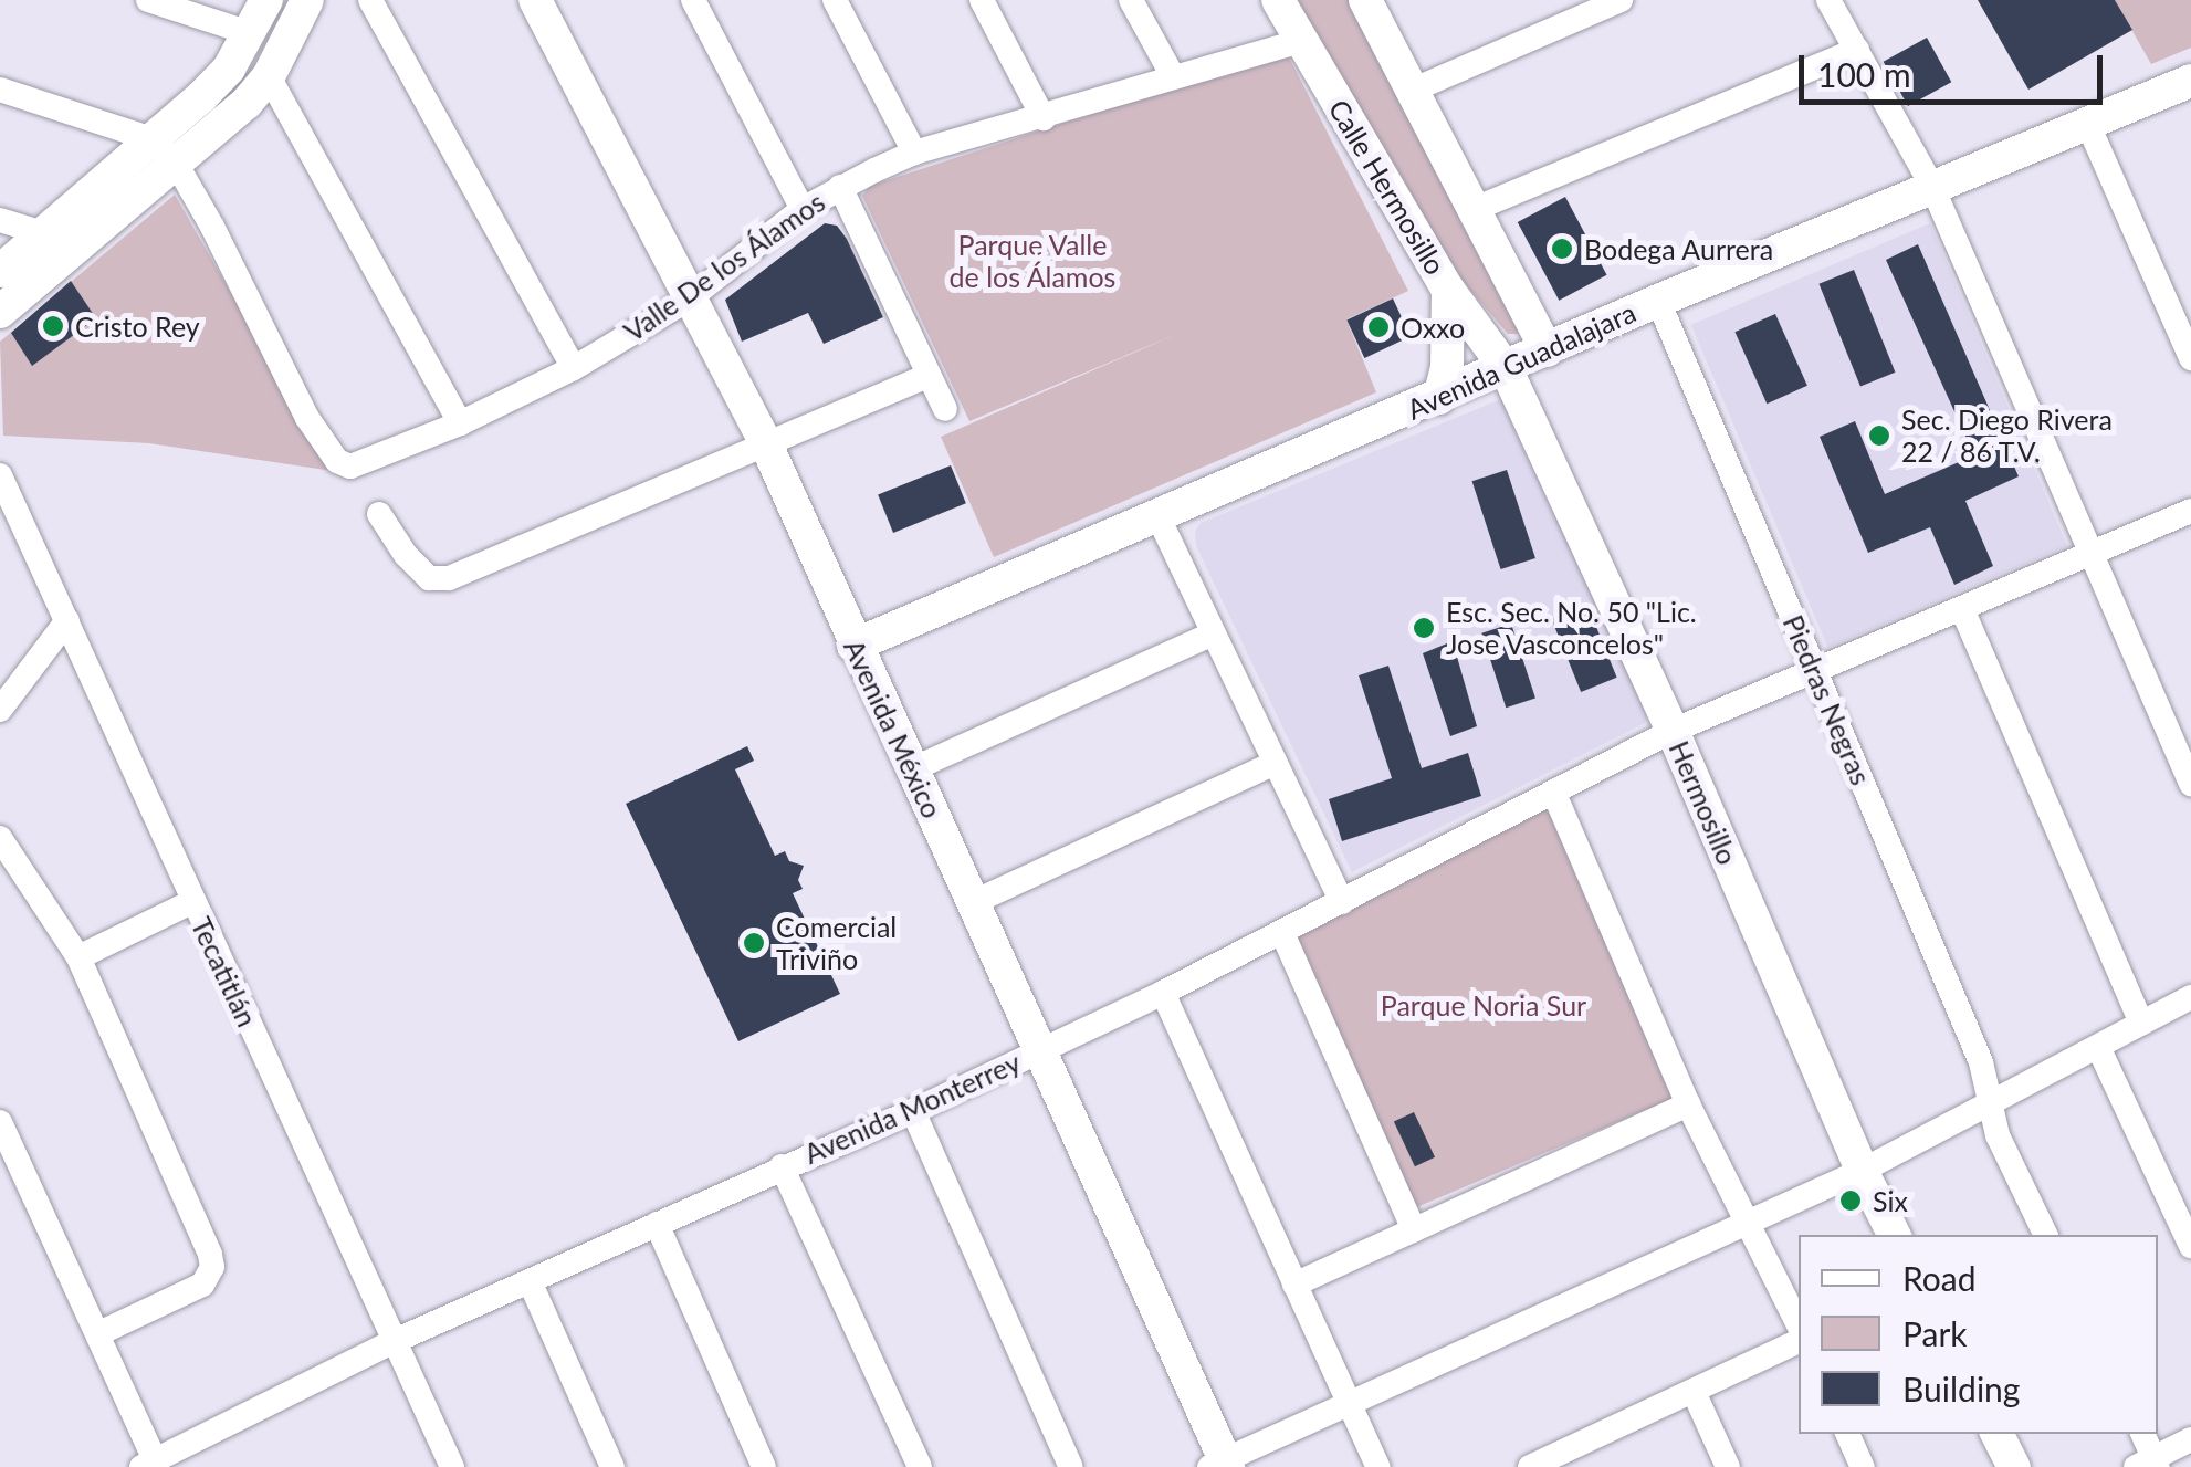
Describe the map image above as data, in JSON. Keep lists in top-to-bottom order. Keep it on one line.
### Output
{"streets":{"street":["Calle Hermosillo","Valle De los Álamos","Avenida Guadalajara","Piedras Negras","Avenida México","Hermosillo","Tecatitlán","Avenida Monterrey"]},"crossings":[["Calle Hermosillo","Valle De los Álamos"],["Calle Hermosillo","Avenida Guadalajara"],["Calle Hermosillo","Hermosillo"],["Valle De los Álamos","Avenida México"],["Avenida Guadalajara","Piedras Negras"],["Avenida Guadalajara","Avenida México"],["Avenida Guadalajara","Hermosillo"],["Piedras Negras","Avenida Monterrey"],["Avenida México","Avenida Monterrey"],["Hermosillo","Avenida Monterrey"],["Tecatitlán","Avenida Monterrey"]],"parks":["Parque Valle de los Álamos","Parque Noria Sur"],"places":["Bodega Aurrera","Cristo Rey","Oxxo","Sec. Diego Rivera 22 / 86 T.V.","Esc. Sec. No. 50 \"Lic. Jose Vasconcelos\"","Comercial Triviño","Six"],"legend":["Road","Park","Building"],"scale_bar":"100 m"}
